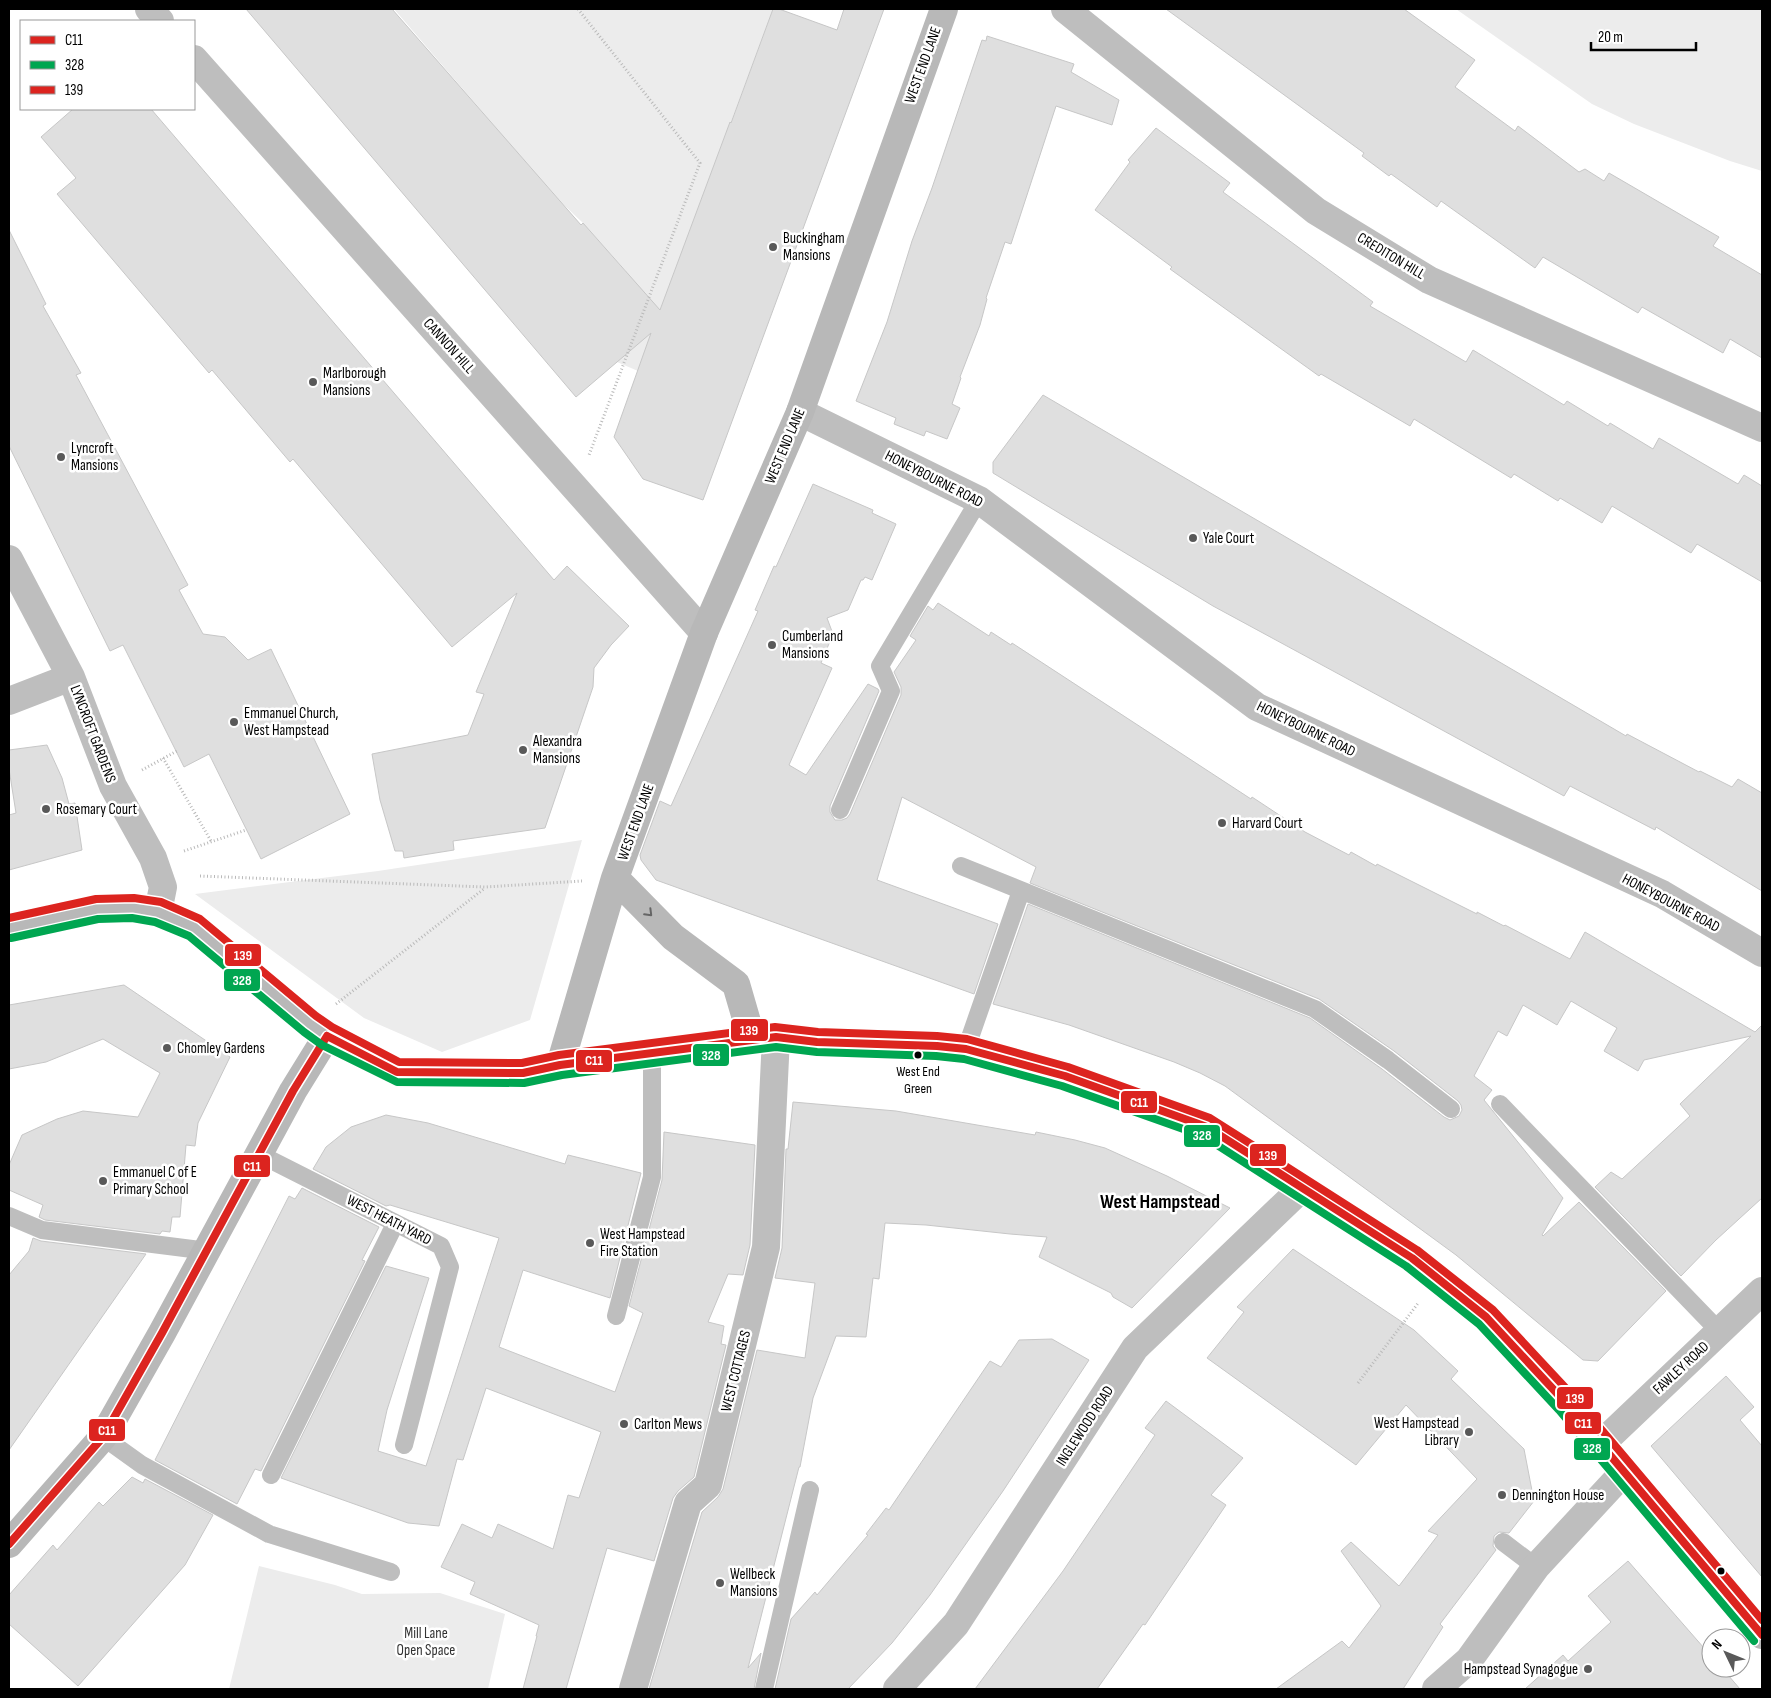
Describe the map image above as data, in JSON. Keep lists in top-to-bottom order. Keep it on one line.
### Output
{"streets":{"main road":["WEST END LANE"],"street":["CREDITON HILL","CANNON HILL","HONEYBOURNE ROAD","LYNCROFT GARDENS","FAWLEY ROAD","WEST COTTAGES","INGLEWOOD ROAD"],"lane":["WEST HEATH YARD"]},"crossings":[["WEST END LANE","CANNON HILL"],["WEST END LANE","HONEYBOURNE ROAD"],["WEST END LANE","WEST COTTAGES"]],"districts":["West Hampstead"],"parks":["Mill Lane Open Space"],"places":["Buckingham Mansions","Marlborough Mansions","Lyncroft Mansions","Yale Court","Cumberland Mansions","Emmanuel Church, West Hampstead","Alexandra Mansions","Rosemary Court","Harvard Court","Chomley Gardens","West End Green","Emmanuel C of E Primary School","West Hampstead Fire Station","Carlton Mews","West Hampstead Library","Dennington House","Wellbeck Mansions","Hampstead Synagogue"],"lines":["transit line 139","transit line 328","transit line C11"],"legend":["C11","328","139"],"scale_bar":"20 m","north":"top left"}
